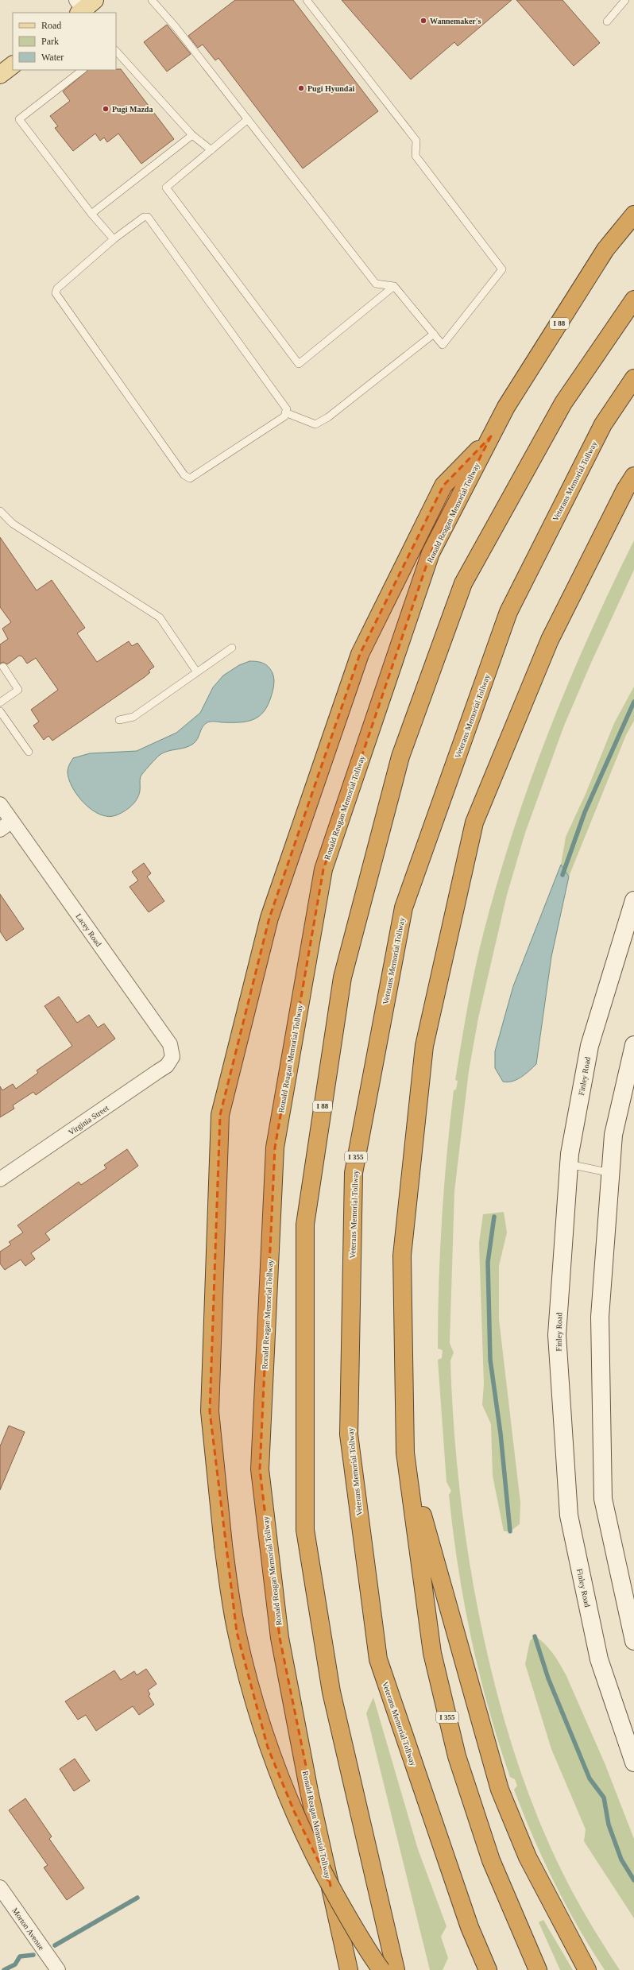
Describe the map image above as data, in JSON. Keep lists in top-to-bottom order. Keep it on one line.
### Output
{"streets":{"highway":["I 88","Veterans Memorial Tollway","Ronald Reagan Memorial Tollway","I 355"],"main road":["Finley Road"],"street":["Lacey Road","Virginia Street","Morton Avenue"]},"crossings":[["Lacey Road","Virginia Street"]],"places":["Wannemaker's","Pugi Hyundai","Pugi Mazda"],"legend":["Road","Park","Water"]}
